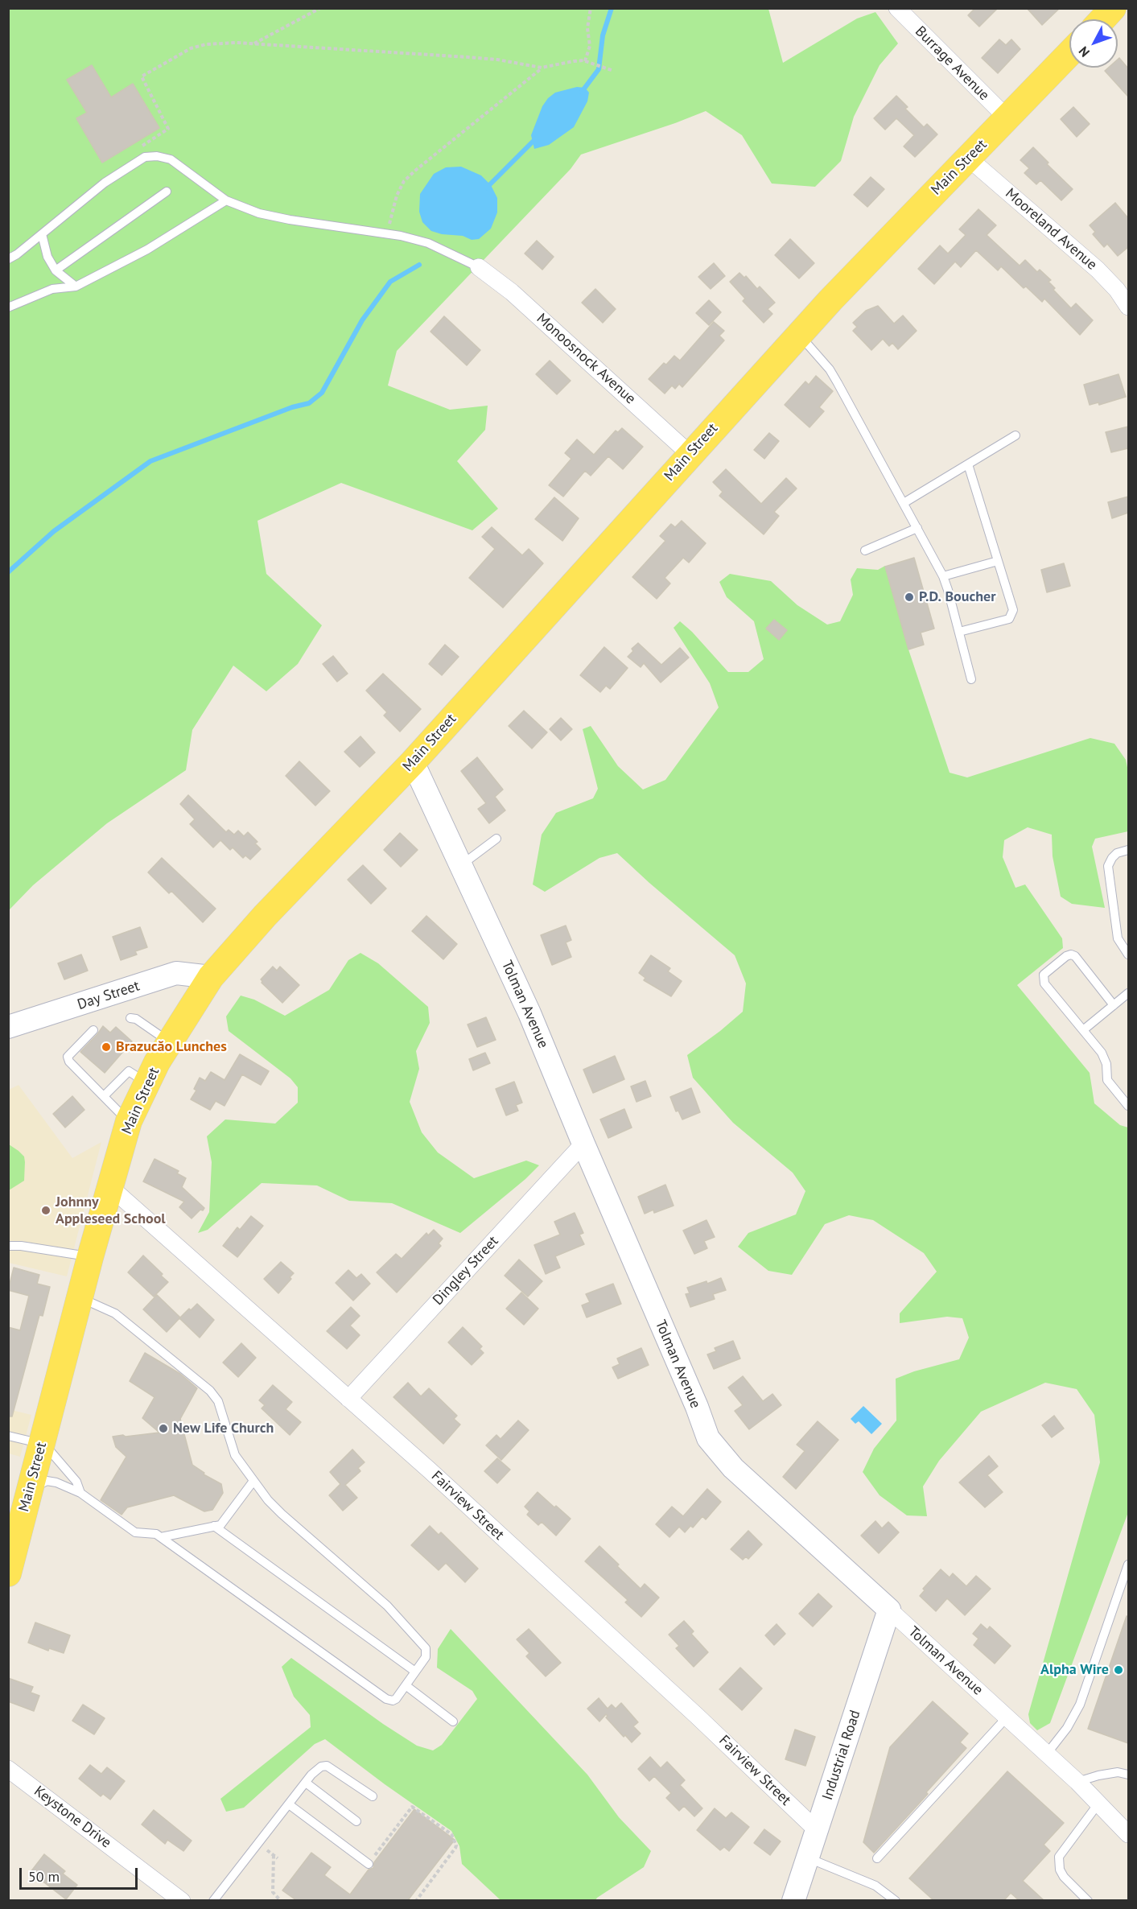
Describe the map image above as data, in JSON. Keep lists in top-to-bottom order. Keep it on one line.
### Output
{"streets":{"main road":["Main Street"],"street":["Burrage Avenue","Mooreland Avenue","Monoosnock Avenue","Day Street","Tolman Avenue","Dingley Street","Fairview Street","Industrial Road","Keystone Drive"]},"crossings":[["Burrage Avenue","Main Street"],["Main Street","Mooreland Avenue"],["Main Street","Monoosnock Avenue"],["Main Street","Day Street"],["Main Street","Tolman Avenue"],["Main Street","Fairview Street"],["Tolman Avenue","Dingley Street"],["Tolman Avenue","Industrial Road"],["Dingley Street","Fairview Street"],["Fairview Street","Industrial Road"]],"places":["P.D. Boucher","Brazucăo Lunches","Johnny Appleseed School","New Life Church","Alpha Wire"],"scale_bar":"50 m","north":"bottom left"}
